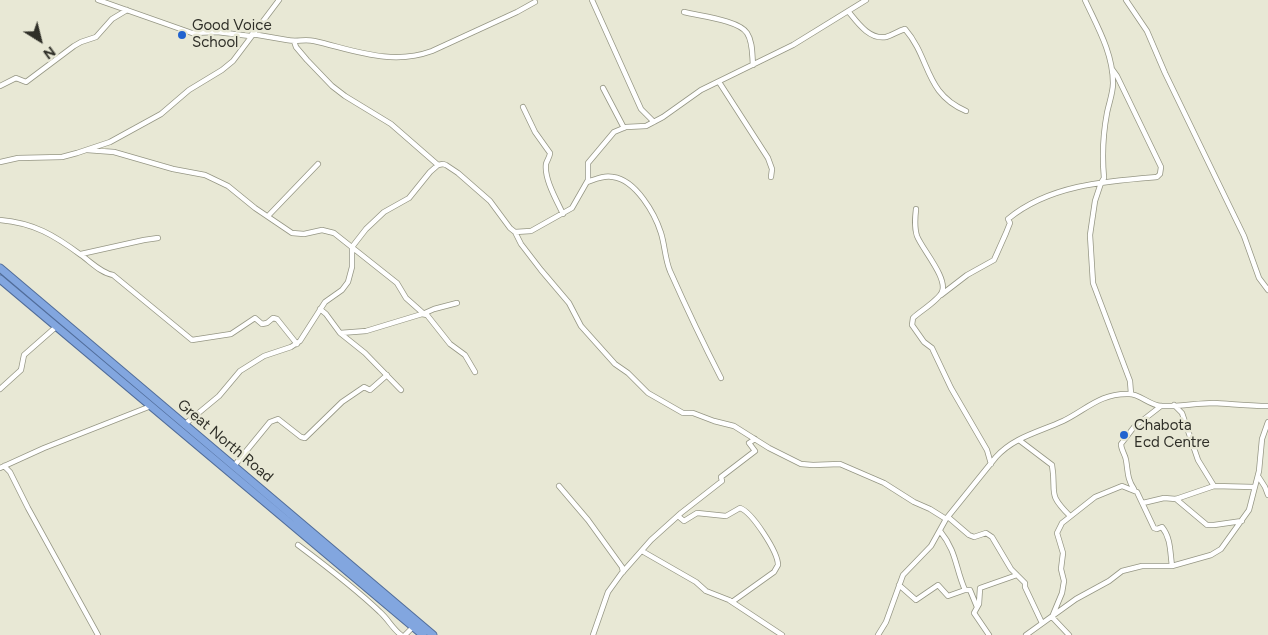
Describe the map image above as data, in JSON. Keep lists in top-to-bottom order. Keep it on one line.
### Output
{"streets":{"highway":["Great North Road"]},"places":["Good Voice School","Chabota Ecd Centre"],"north":"bottom right"}
